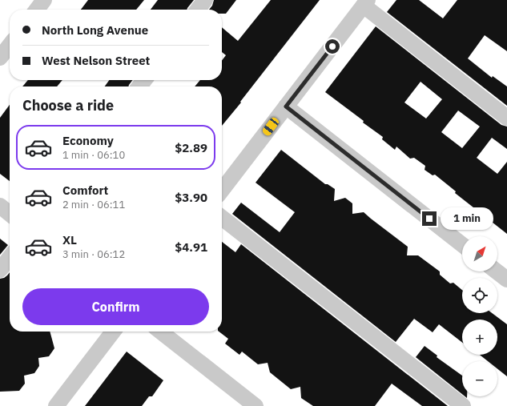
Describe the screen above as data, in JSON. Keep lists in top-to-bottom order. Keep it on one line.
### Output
{"north":"top right","page":{"banner":["North Long Avenue","West Nelson Street"],"heading":"Choose a ride","list":[{"name":"Economy","note":"1 min · 06:10","value":"$2.89"},{"name":"Comfort","note":"2 min · 06:11","value":"$3.90"},{"name":"XL","note":"3 min · 06:12","value":"$4.91"}],"bubble":"1 min","map_buttons":["+","−"],"buttons":"Confirm"}}
